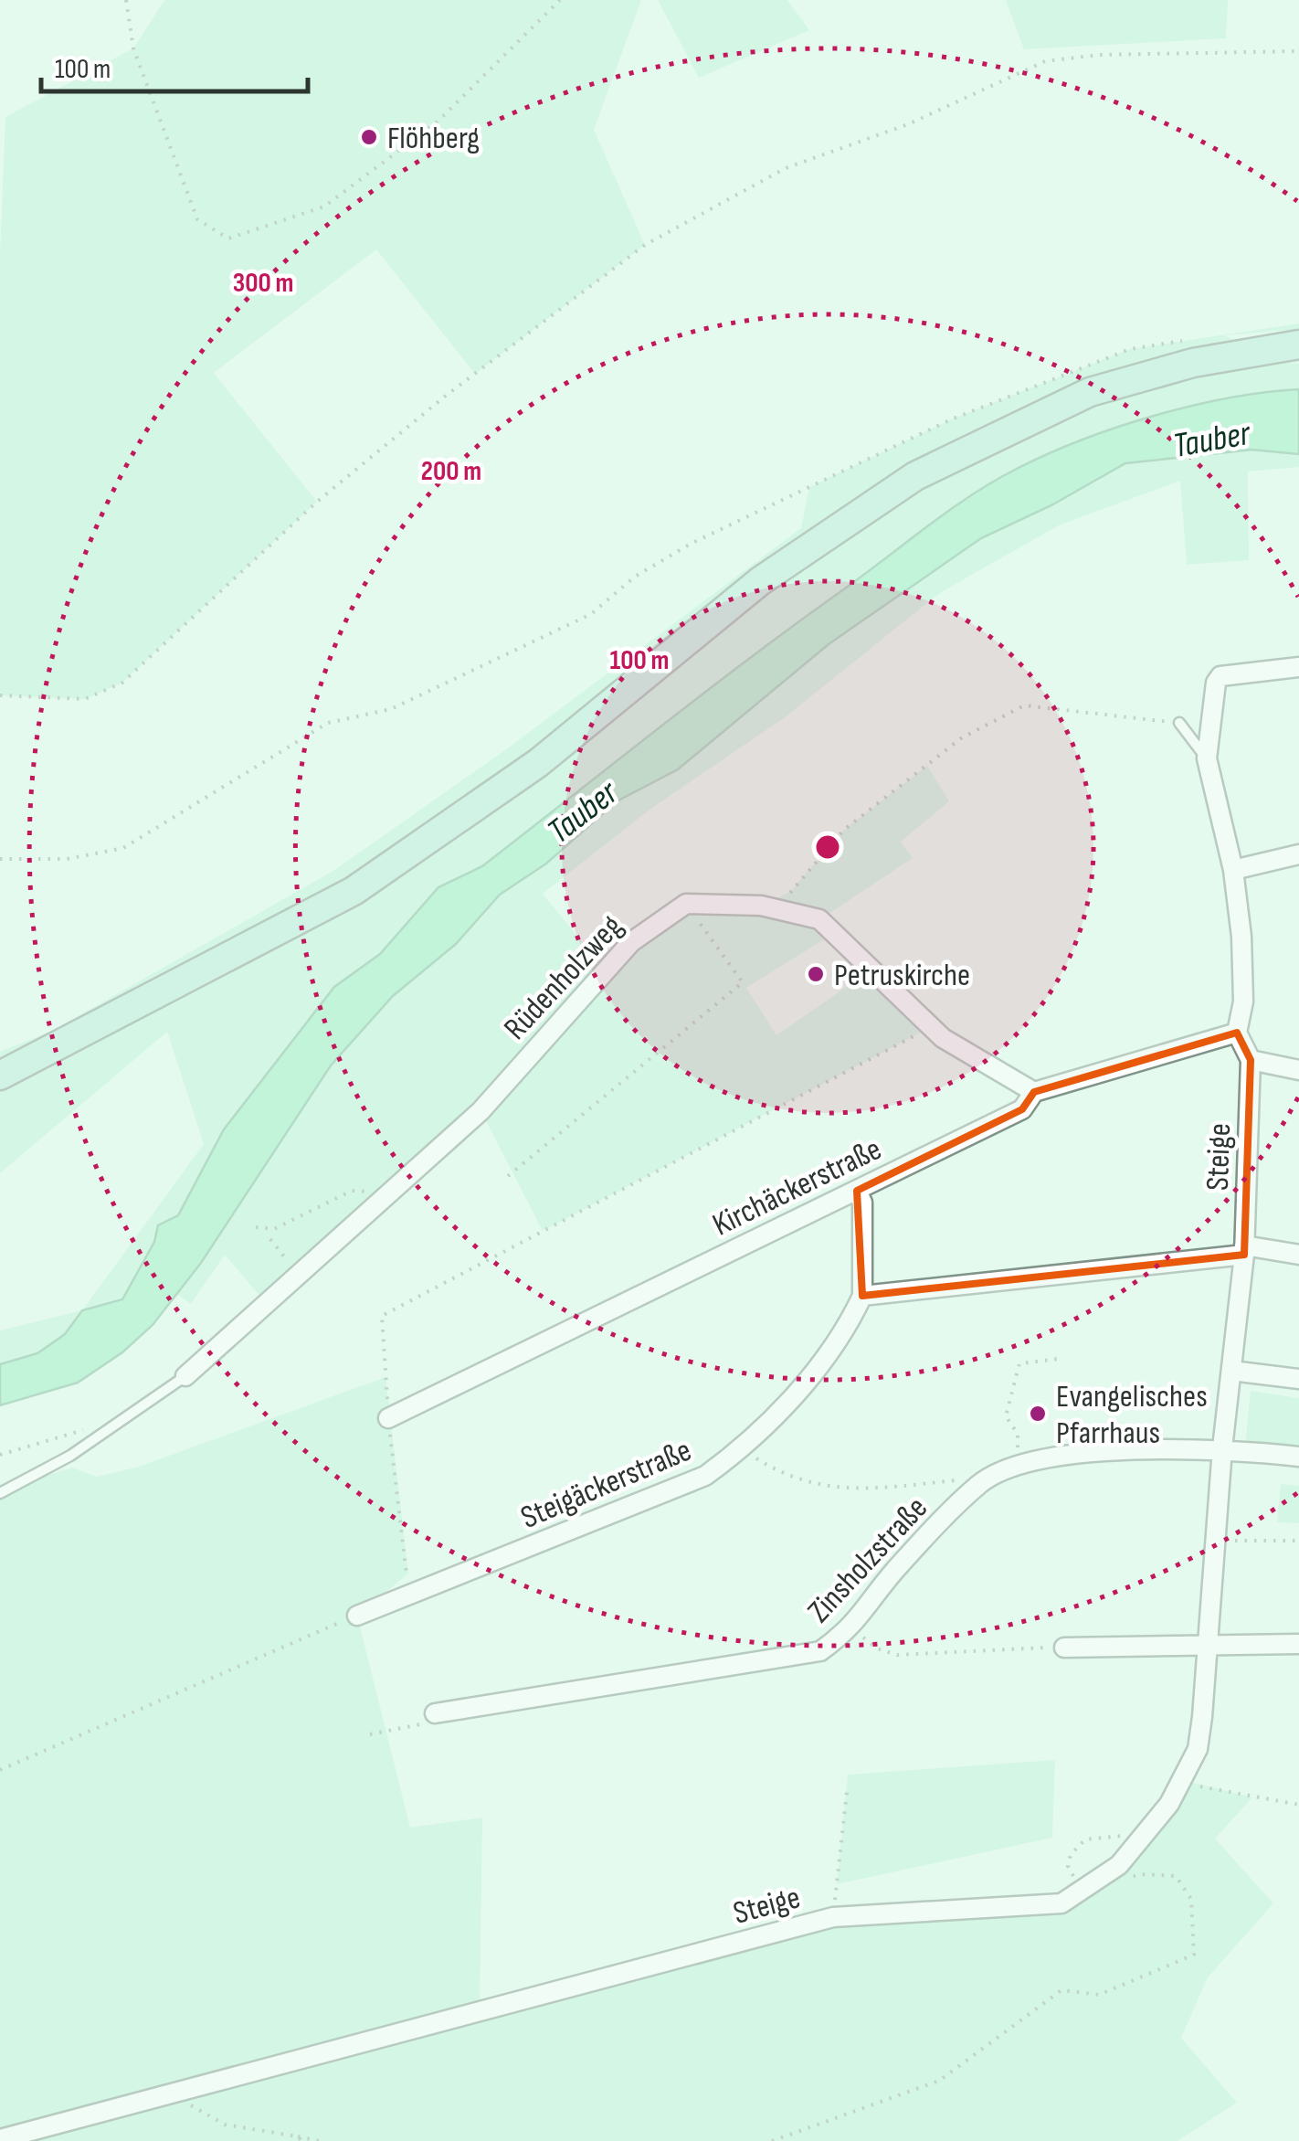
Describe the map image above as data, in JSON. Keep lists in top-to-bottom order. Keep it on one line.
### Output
{"streets":{"street":["Rüdenholzweg","Steige","Kirchäckerstraße","Steigäckerstraße","Zinsholzstraße"]},"crossings":[["Steige","Kirchäckerstraße"],["Steige","Zinsholzstraße"],["Kirchäckerstraße","Steigäckerstraße"]],"water":["Tauber"],"places":["Flöhberg","Petruskirche","Evangelisches Pfarrhaus"],"scale_bar":"100 m","rings":["300 m","200 m","100 m"]}
